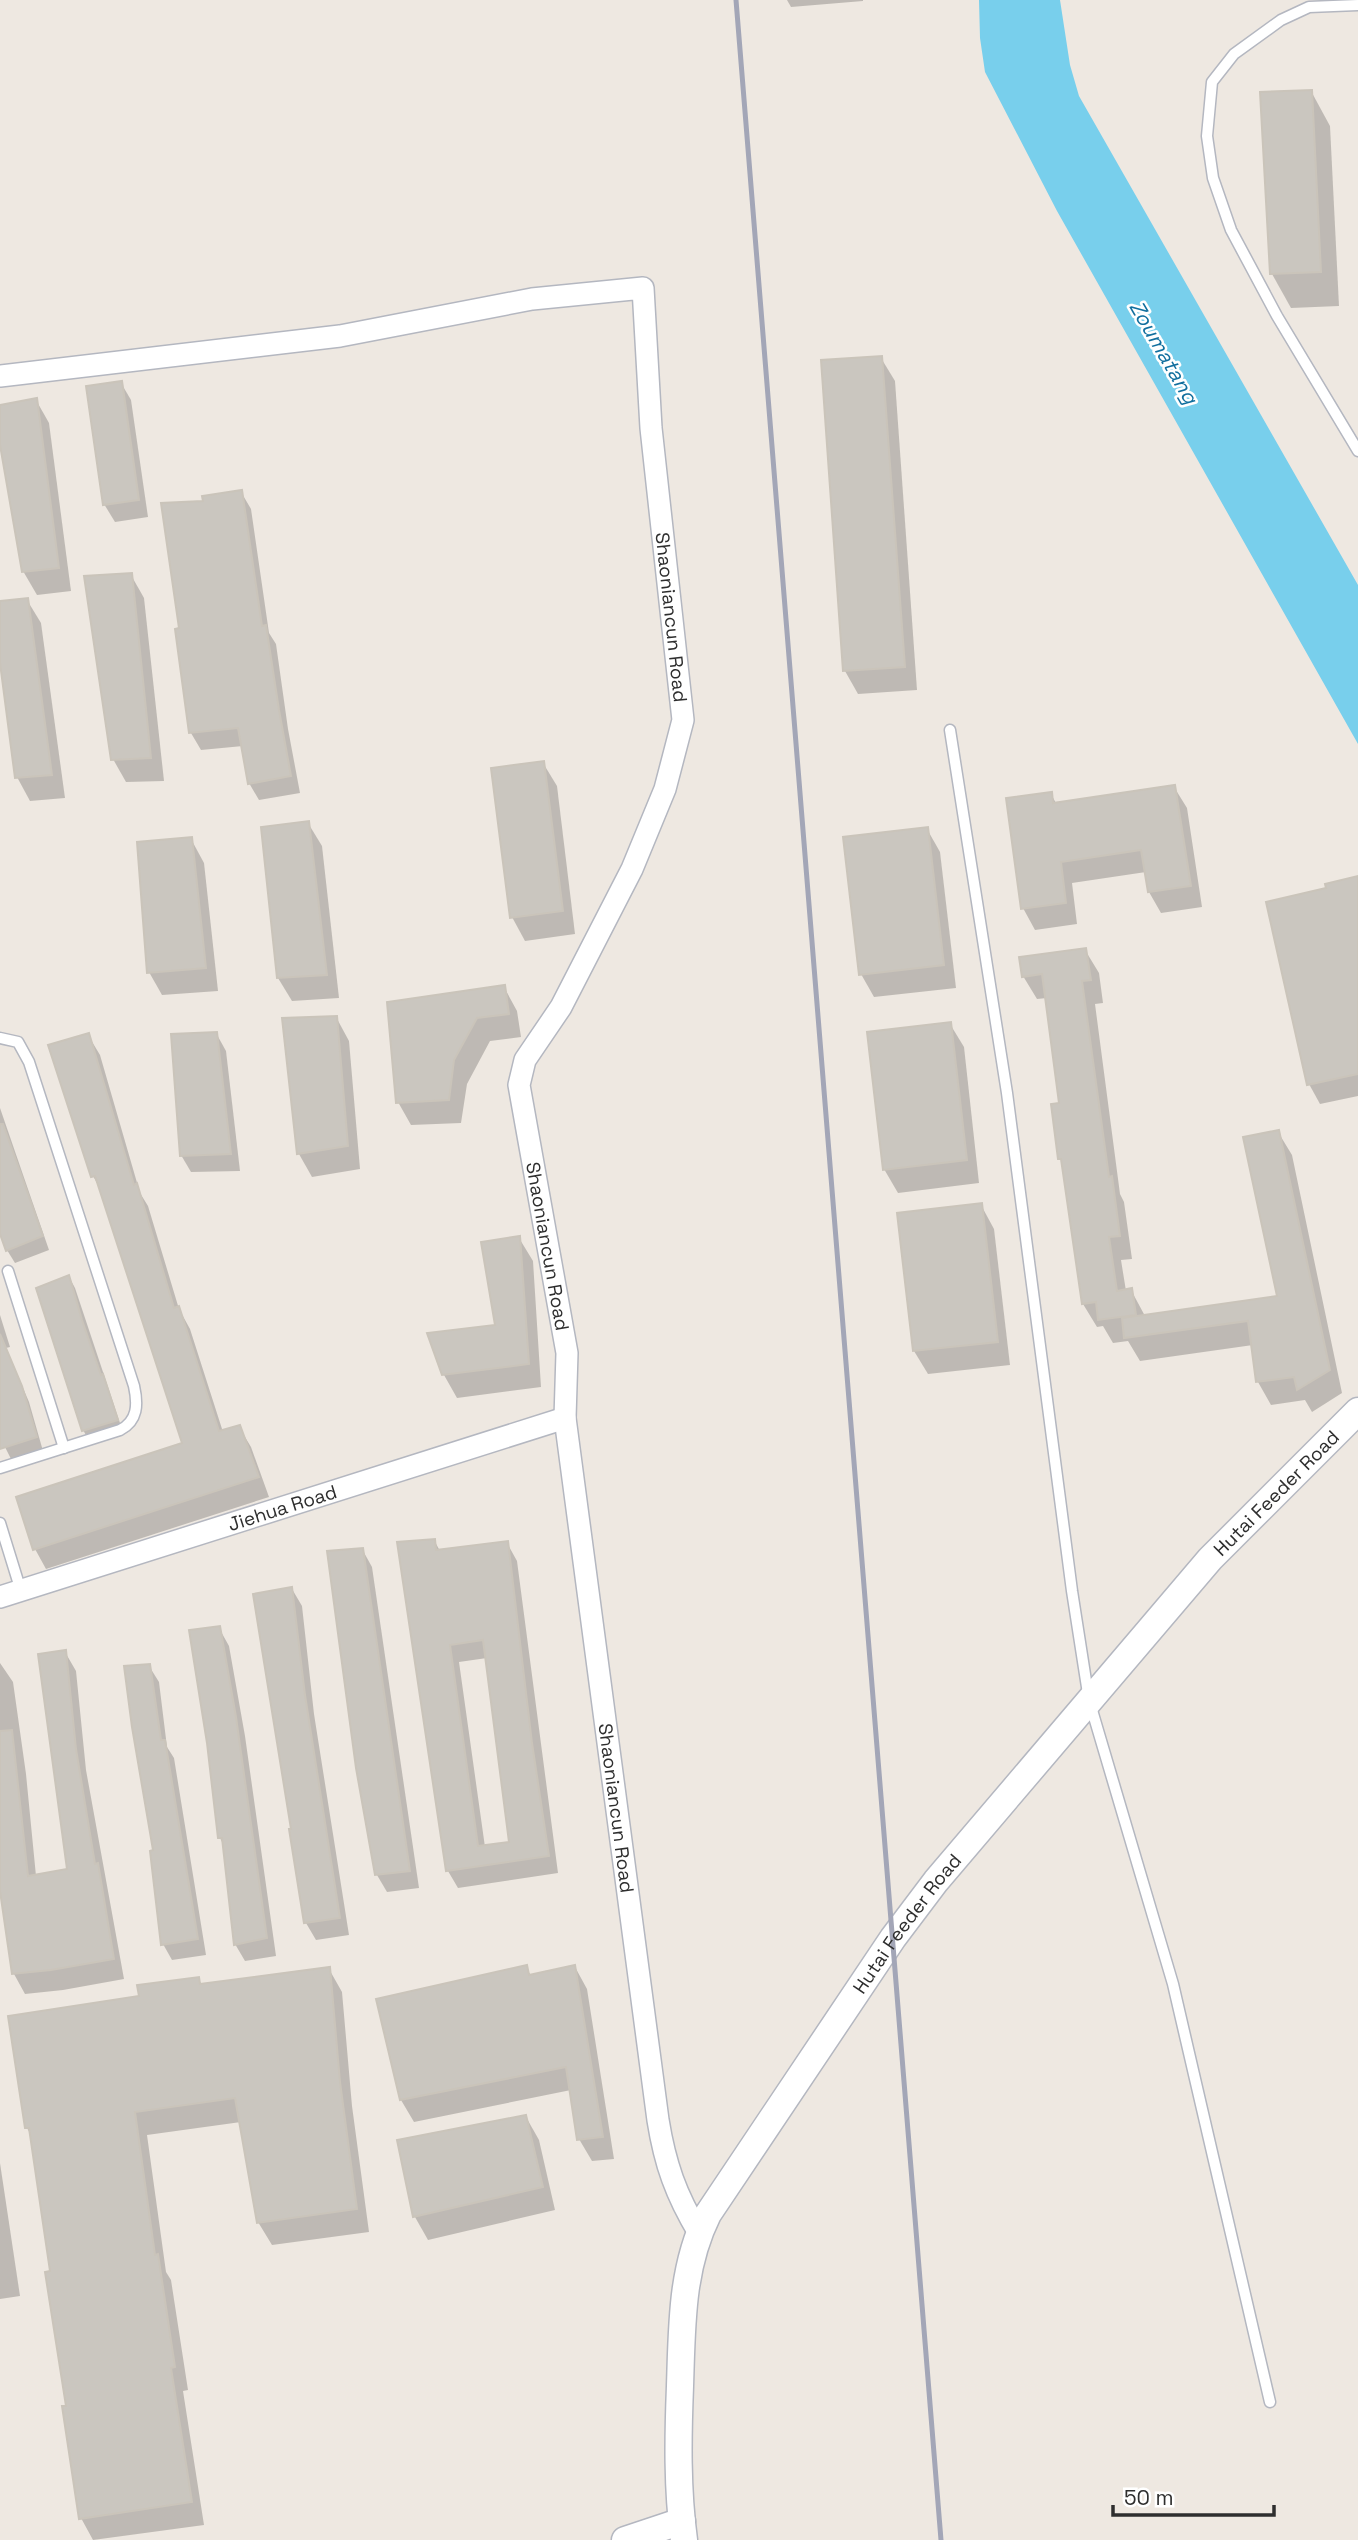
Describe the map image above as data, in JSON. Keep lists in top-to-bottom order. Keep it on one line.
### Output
{"streets":{"street":["Shaoniancun Road","Hutai Feeder Road","Jiehua Road"]},"crossings":[["Shaoniancun Road","Hutai Feeder Road"],["Shaoniancun Road","Jiehua Road"]],"water":["Zoumatang"],"scale_bar":"50 m"}
